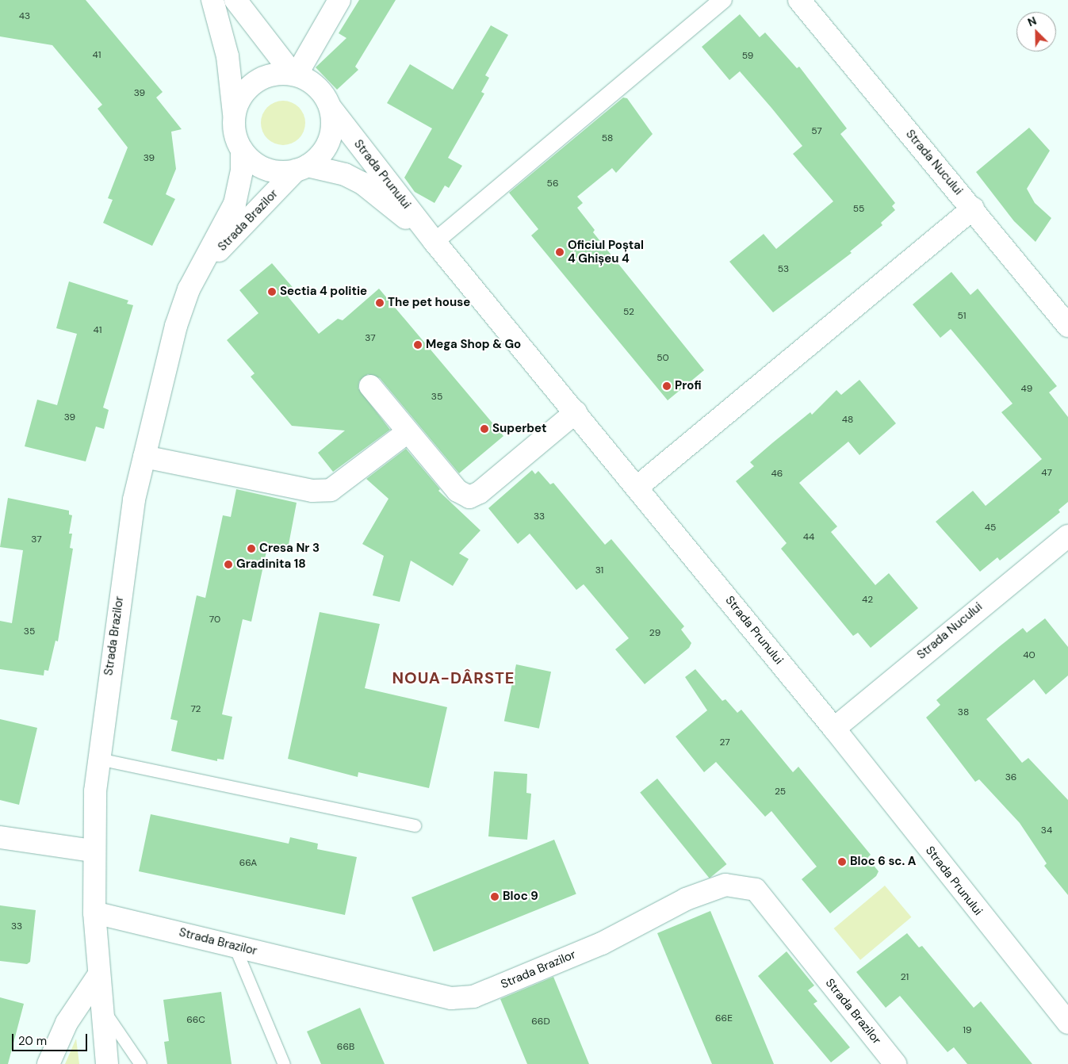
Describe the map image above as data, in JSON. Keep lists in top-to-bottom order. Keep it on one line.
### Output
{"streets":{"street":["Strada Nucului","Strada Prunului","Strada Brazilor"]},"crossings":[["Strada Nucului","Strada Prunului"],["Strada Prunului","Strada Brazilor"]],"districts":["NOUA-DÂRSTE"],"places":["Oficiul Poștal 4 Ghișeu 4","Sectia 4 politie","The pet house","Mega Shop & Go","Profi","Superbet","Cresa Nr 3","Gradinita 18","Bloc 6 sc. A","Bloc 9"],"house_numbers":["43","41","59","39","57","58","39","56","55","53","52","51","41","37","50","49","35","39","48","47","46","33","45","44","37","31","42","70","35","29","40","72","38","27","36","25","34","66A","33","21","66E","66C","66D","19","66B"],"scale_bar":"20 m","north":"top left"}
